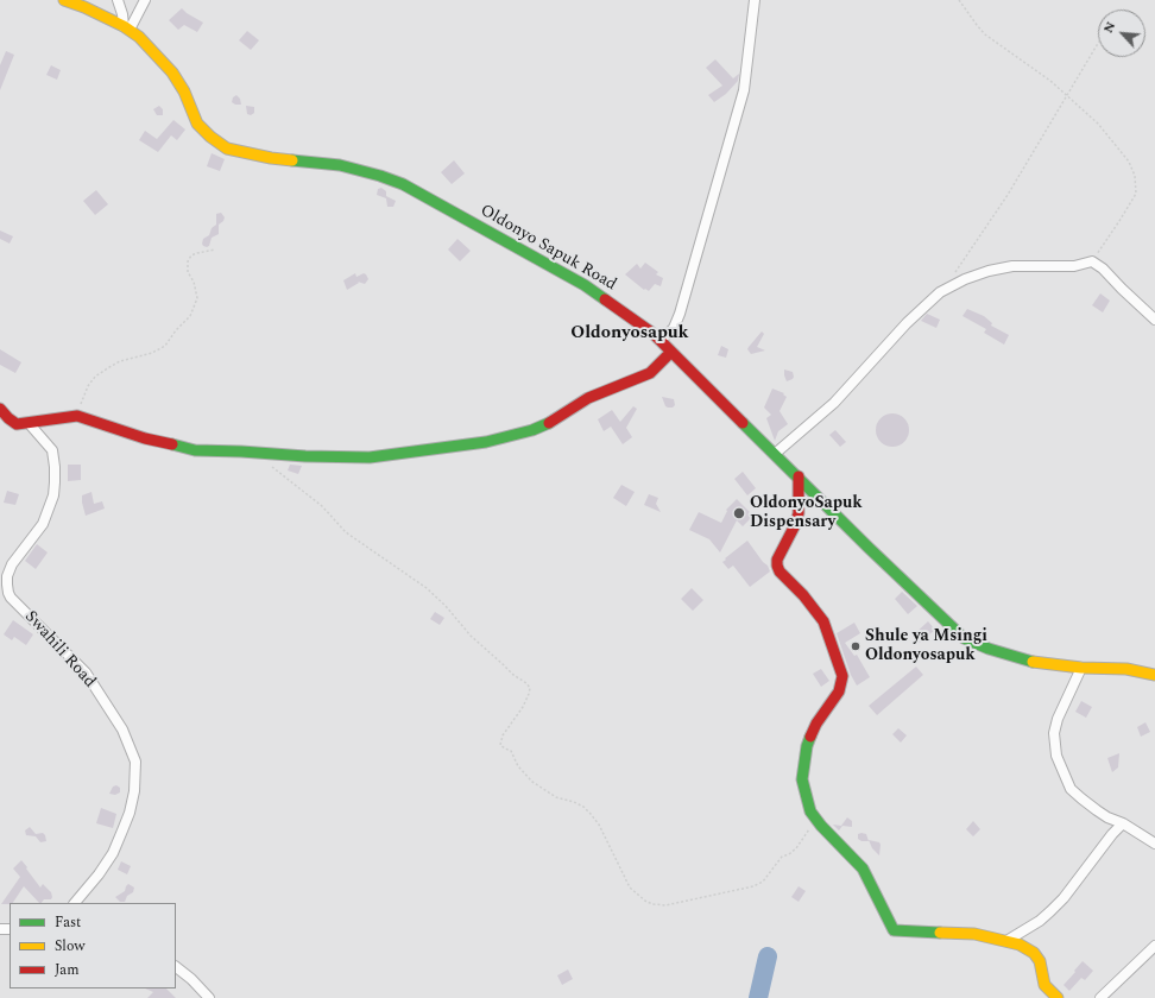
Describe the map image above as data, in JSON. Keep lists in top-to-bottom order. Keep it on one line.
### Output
{"streets":{"street":["Oldonyo Sapuk Road","Swahili Road"]},"districts":["Oldonyosapuk"],"places":["OldonyoSapuk Dispensary","Shule ya Msingi Oldonyosapuk"],"legend":["Fast","Slow","Jam"],"north":"top left"}
